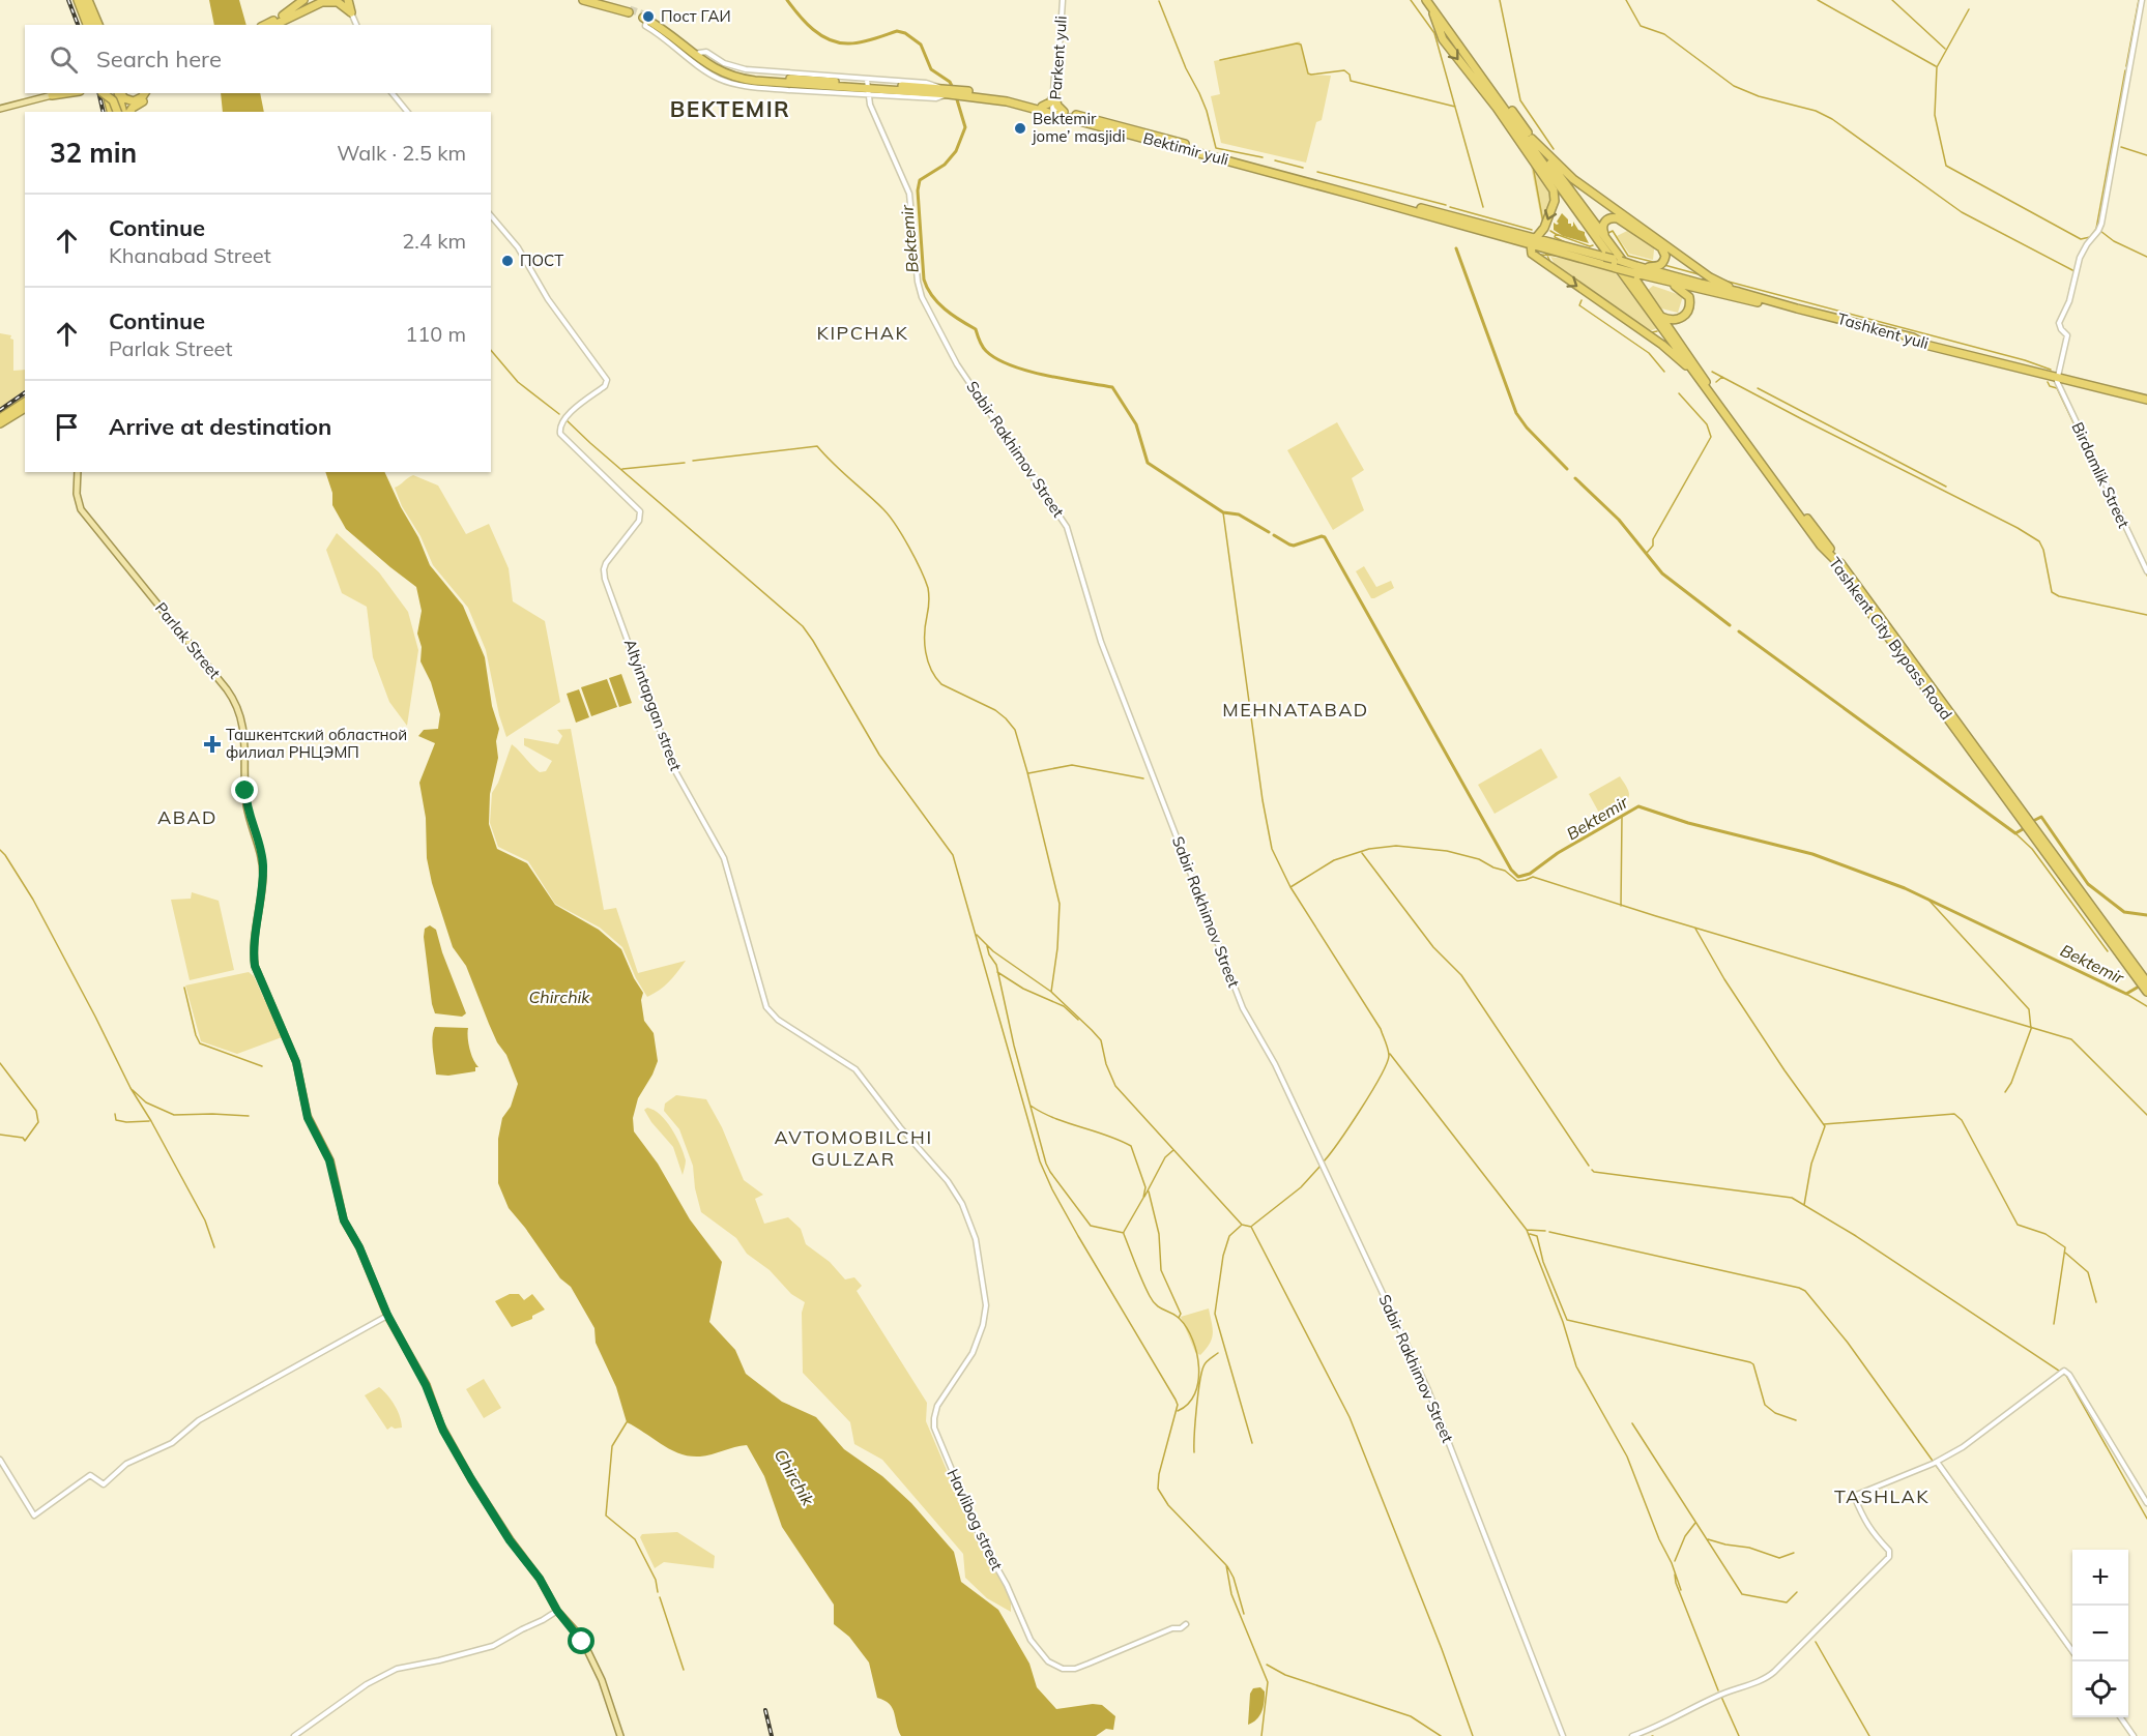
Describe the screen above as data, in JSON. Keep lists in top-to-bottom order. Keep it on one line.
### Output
{"streets":{"highway":["Bektimir yuli","Tashkent yuli","Tashkent City Bypass Road"],"main road":["Parlak Street"],"street":["Parkent yuli","Sabir Rakhimov Street","Birdamlik Street","Altyintapgan street","Hаvlibog street"]},"crossings":[["Parkent yuli","Bektimir yuli"],["Bektimir yuli","Tashkent yuli"],["Bektimir yuli","Sabir Rakhimov Street"],["Bektimir yuli","Tashkent City Bypass Road"],["Tashkent yuli","Birdamlik Street"],["Tashkent yuli","Tashkent City Bypass Road"],["Altyintapgan street","Hаvlibog street"]],"districts":["BEKTEMIR","KIPCHAK","MEHNATABAD","ABAD","AVTOMOBILCHI GULZAR","TASHLAK"],"water":["Bektemir","Chirchik"],"places":{"other":["Пост ГАИ","Bektemir jome’ masjidi","ПОСТ"],"health":["Ташкентский областной филиал РНЦЭМП"]},"page":{"search":"Search here","heading":["32 min","Walk · 2.5 km"],"list":[["Continue","Khanabad Street","2.4 km"],["Continue","Parlak Street","110 m"],"Arrive at destination"],"map_buttons":["+","−"]}}
